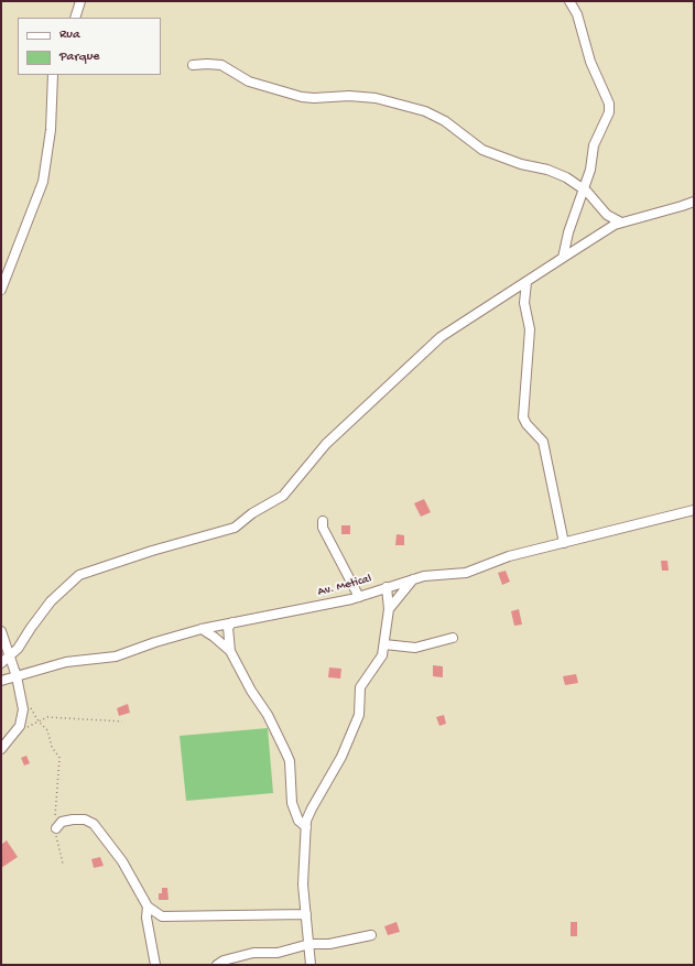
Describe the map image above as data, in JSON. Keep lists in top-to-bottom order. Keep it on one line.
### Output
{"streets":{"street":["Av. Metical"]},"legend":["Rua","Parque"]}
